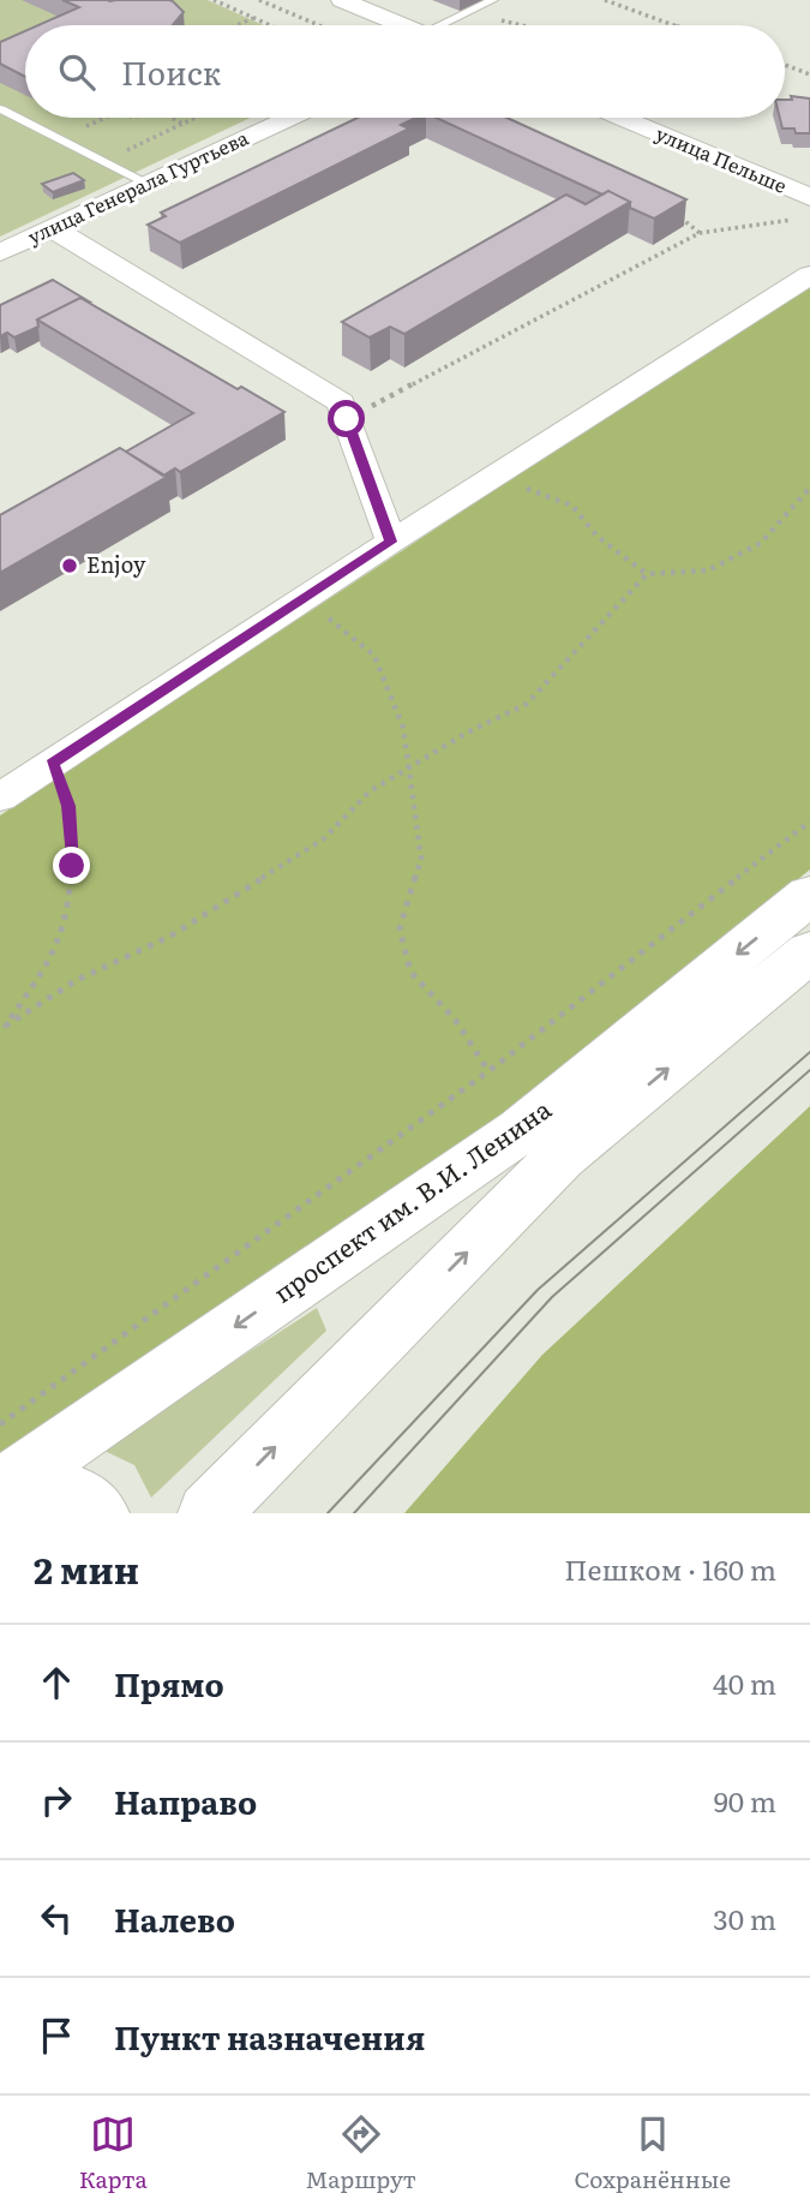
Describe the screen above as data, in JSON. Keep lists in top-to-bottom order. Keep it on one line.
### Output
{"streets":{"main road":["проспект им. В.И. Ленина"],"street":["улица Пельше","улица Генерала Гуртьева"]},"places":["Enjoy"],"page":{"search":"Поиск","heading":["2 мин","Пешком · 160 m"],"list":[["Прямо","40 m"],["Направо","90 m"],["Налево","30 m"],"Пункт назначения"],"nav":["Карта","Маршрут","Сохранённые"]}}
